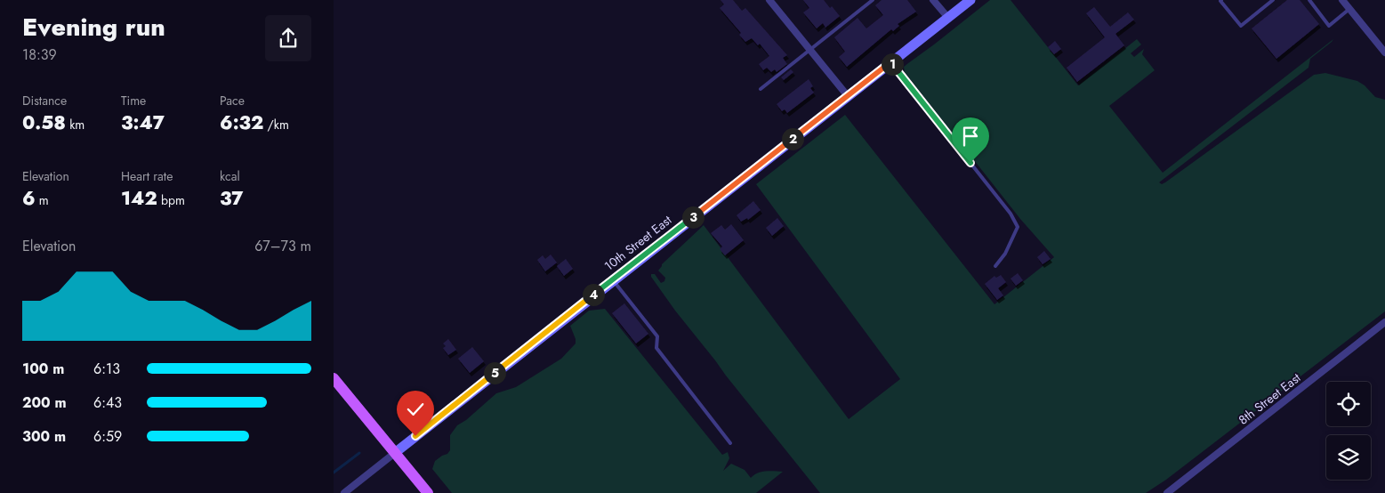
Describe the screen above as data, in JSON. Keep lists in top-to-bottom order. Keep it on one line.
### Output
{"streets":{"main road":["10th Street East"],"street":["8th Street East"]},"page":{"heading":["Evening run","18:39"],"pins":["1","2","3","4","5"],"stats":[["Distance","0.58 km"],["Time","3:47"],["Pace","6:32 /km"],["Elevation","6 m"],["Heart rate","142 bpm"],["kcal","37"]],"chart":["Elevation","67–73 m"],"list":[{"name":"100 m","note":"6:13"},{"name":"200 m","note":"6:43"},{"name":"300 m","note":"6:59"}]}}
